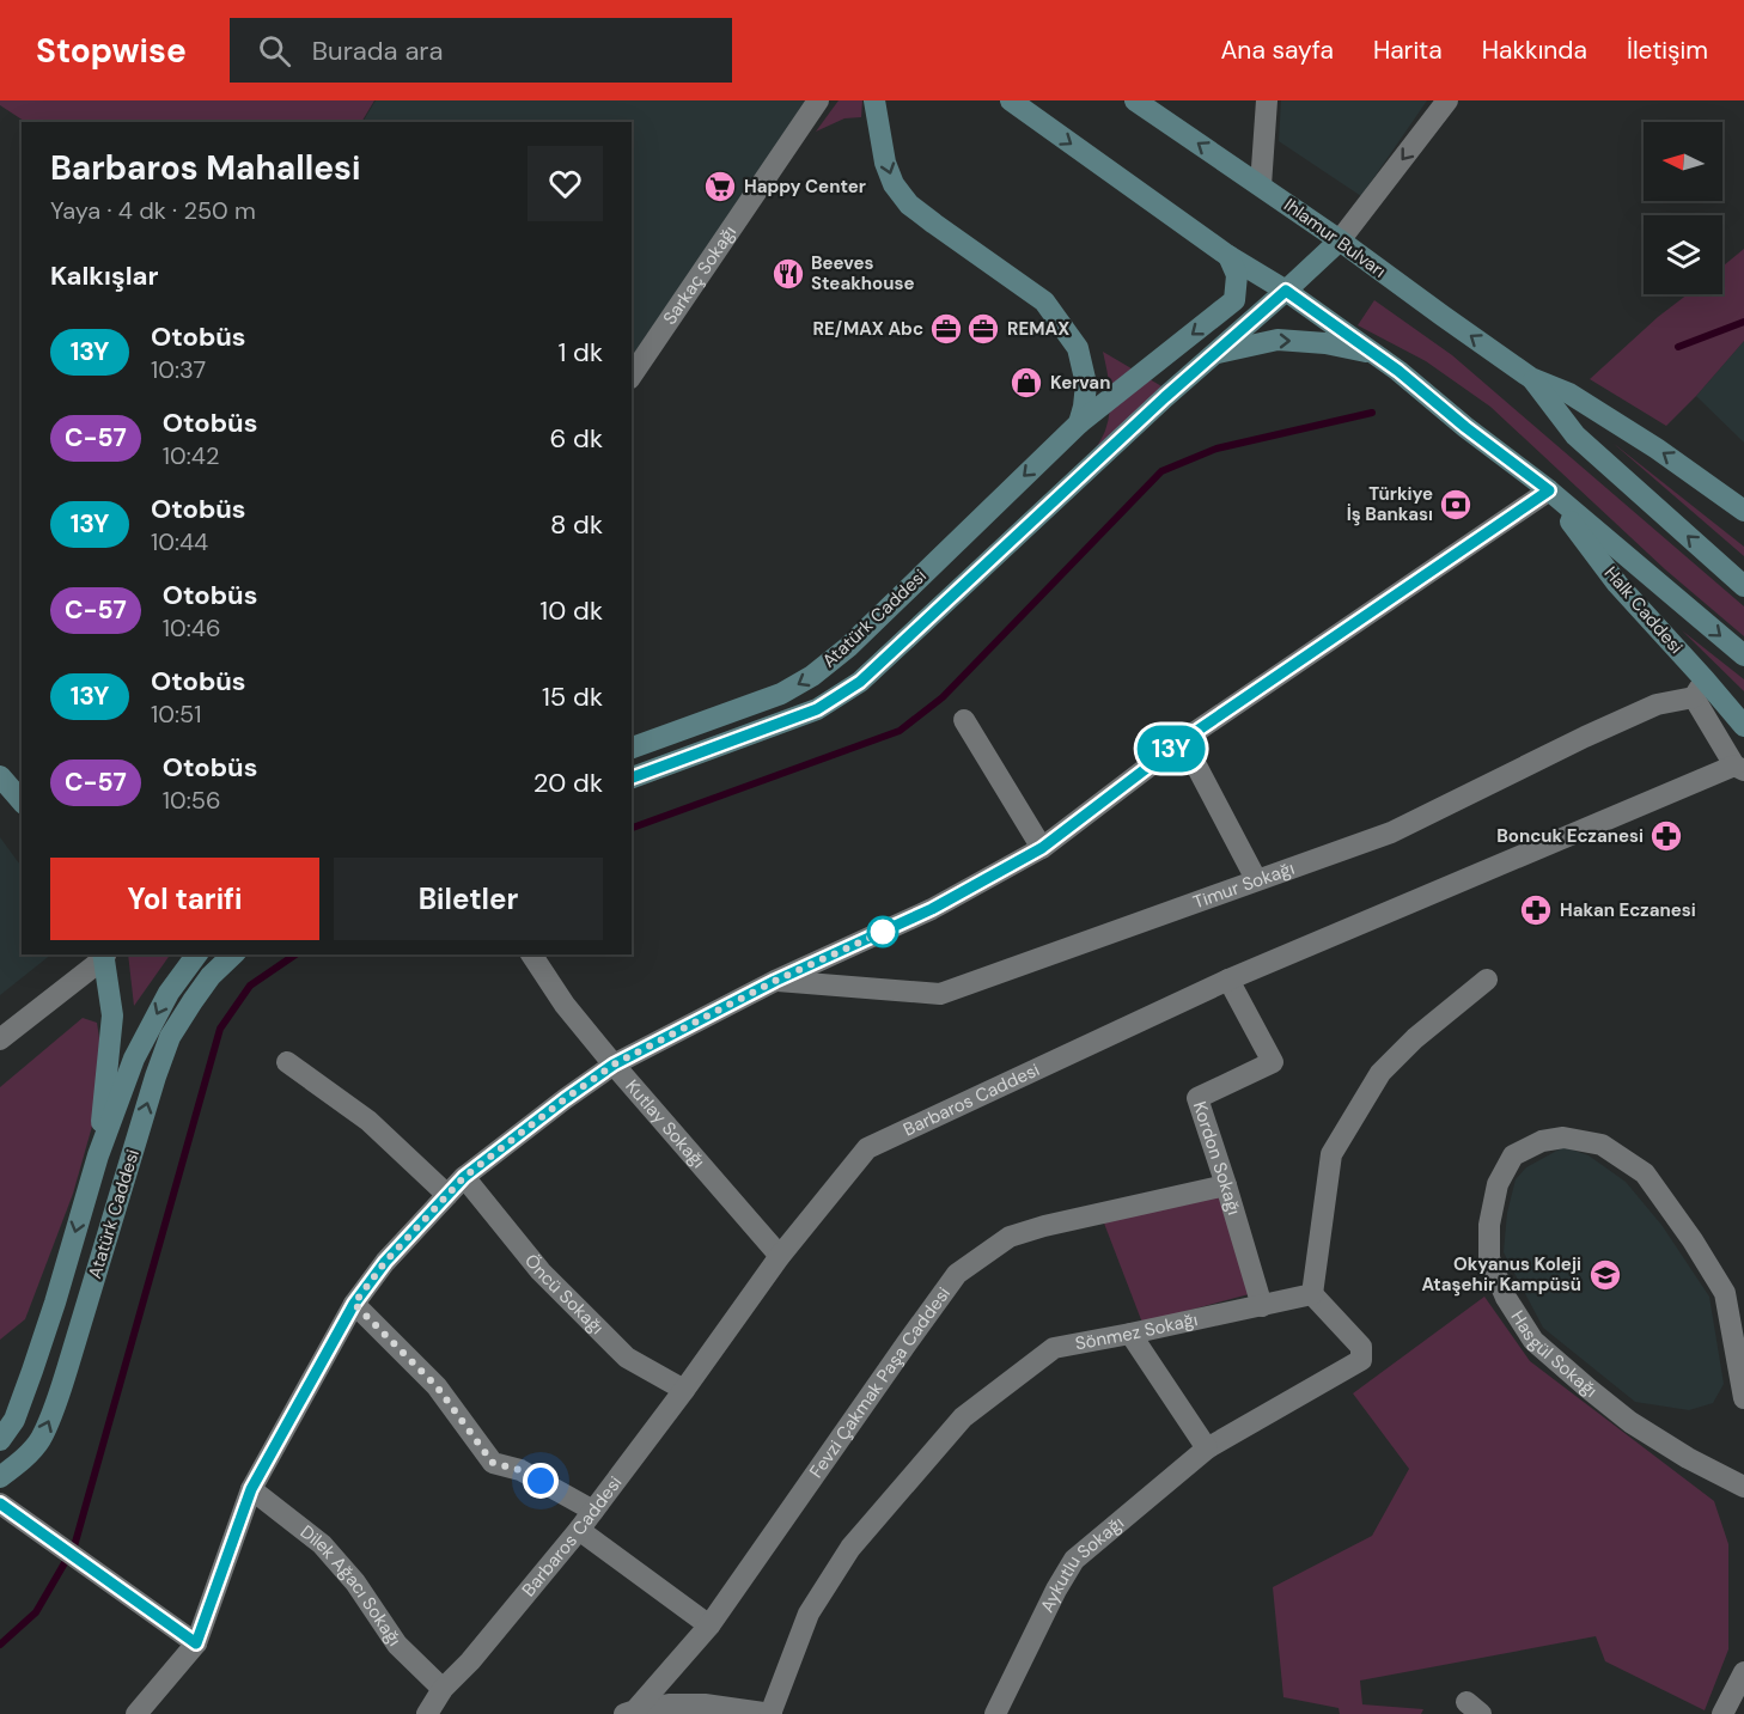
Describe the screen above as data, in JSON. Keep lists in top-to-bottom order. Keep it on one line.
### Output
{"streets":{"main road":["Ihlamur Bulvarı","Halk Caddesi","Atatürk Caddesi"],"street":["Sarkaç Sokağı","Timur Sokağı","Barbaros Caddesi","Kutlay Sokağı","Kordon Sokağı","Öncü Sokağı","Sönmez Sokağı","Hasgül Sokağı","Fevzi Çakmak Paşa Caddesi","Aykutlu Sokağı","Dilek Ağacı Sokağı"]},"crossings":[["Ihlamur Bulvarı","Atatürk Caddesi"],["Halk Caddesi","Timur Sokağı"],["Barbaros Caddesi","Kutlay Sokağı"],["Barbaros Caddesi","Kordon Sokağı"],["Barbaros Caddesi","Öncü Sokağı"],["Barbaros Caddesi","Dilek Ağacı Sokağı"],["Kordon Sokağı","Sönmez Sokağı"],["Kordon Sokağı","Fevzi Çakmak Paşa Caddesi"],["Sönmez Sokağı","Aykutlu Sokağı"]],"places":{"supermarket":["Happy Center"],"restaurant":["Beeves Steakhouse"],"office":["RE/MAX Abc","REMAX"],"shop":["Kervan"],"bank":["Türkiye İş Bankası"],"pharmacy":["Boncuk Eczanesi","Hakan Eczanesi"],"school or university":["Okyanus Koleji Ataşehir Kampüsü"]},"lines":["bus line 13Y"],"north":"left","page":{"header":"Stopwise","search":"Burada ara","nav":["Ana sayfa","Harita","Hakkında","İletişim"],"on_map":"13Y","heading":[["Barbaros Mahallesi","Yaya · 4 dk · 250 m"],"Kalkışlar"],"list":[{"mark":"13Y","name":"Otobüs","note":"10:37","value":"1 dk"},{"mark":"C-57","name":"Otobüs","note":"10:42","value":"6 dk"},{"mark":"13Y","name":"Otobüs","note":"10:44","value":"8 dk"},{"mark":"C-57","name":"Otobüs","note":"10:46","value":"10 dk"},{"mark":"13Y","name":"Otobüs","note":"10:51","value":"15 dk"},{"mark":"C-57","name":"Otobüs","note":"10:56","value":"20 dk"}],"buttons":["Yol tarifi","Biletler"]}}
